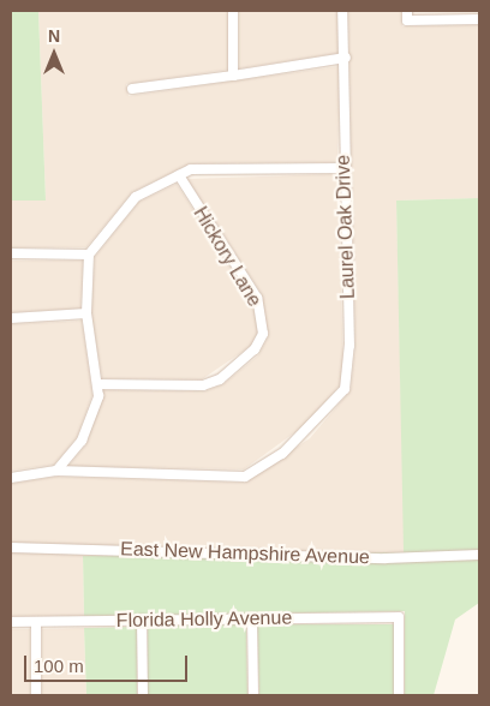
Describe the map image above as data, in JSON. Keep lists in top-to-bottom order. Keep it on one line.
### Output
{"streets":{"street":["Laurel Oak Drive","Hickory Lane","East New Hampshire Avenue","Florida Holly Avenue"]},"scale_bar":"100 m","north":"top"}
